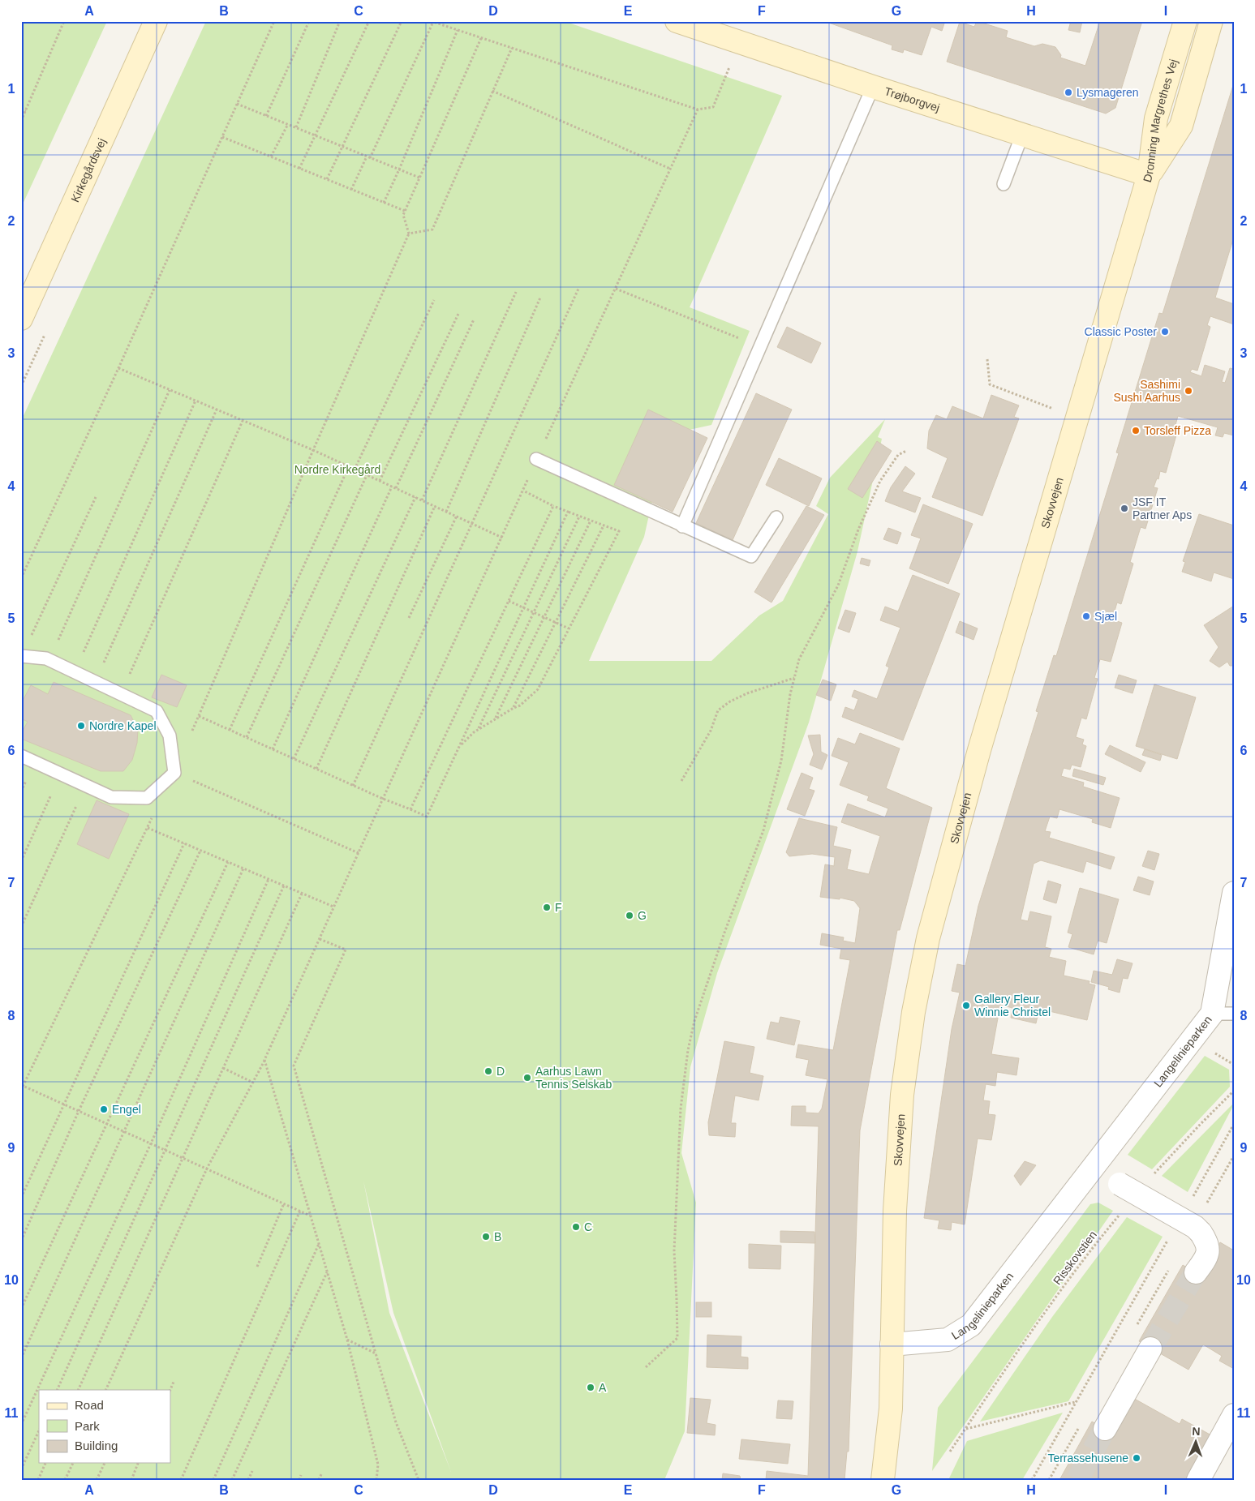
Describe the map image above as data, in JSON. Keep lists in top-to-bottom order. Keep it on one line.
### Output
{"streets":{"street":["Trøjborgvej","Dronning Margrethes Vej","Kirkegårdsvej","Skovvejen","Langelinieparken"],"path":["Risskovstien"]},"crossings":[["Trøjborgvej","Dronning Margrethes Vej"],["Trøjborgvej","Skovvejen"],["Dronning Margrethes Vej","Skovvejen"],["Skovvejen","Langelinieparken"]],"parks":["Nordre Kirkegård"],"places":["Lysmageren","Classic Poster","Sashimi Sushi Aarhus","Torsleff Pizza","JSF IT Partner Aps","Sjæl","Nordre Kapel","F","G","Gallery Fleur Winnie Christel","D","Aarhus Lawn Tennis Selskab","Engel","C","B","A","Terrassehusene"],"legend":["Road","Park","Building"],"north":"top","grid":{"columns":["A","B","C","D","E","F","G","H","I"],"rows":["1","2","3","4","5","6","7","8","9","10","11"]}}
